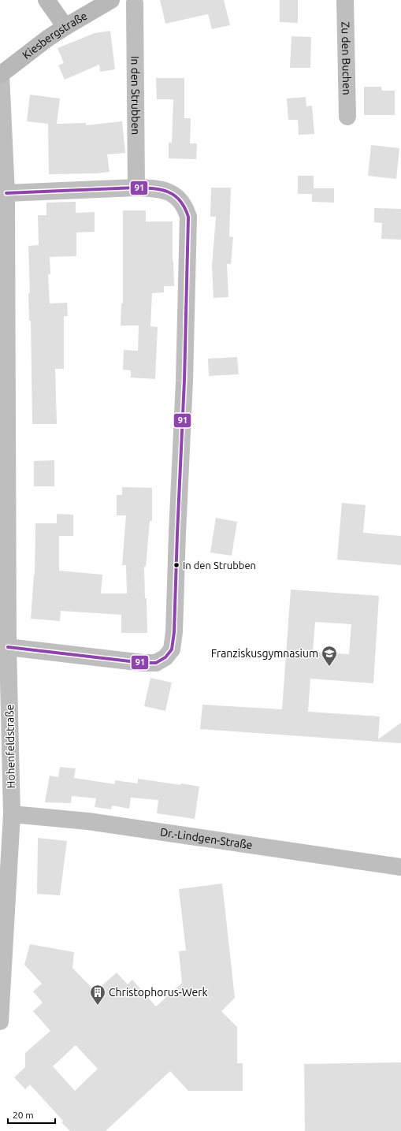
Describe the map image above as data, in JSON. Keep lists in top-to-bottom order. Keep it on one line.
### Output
{"streets":{"street":["Kiesbergstraße","Zu den Buchen","In den Strubben","Hohenfeldstraße","Dr.-Lindgen-Straße"]},"crossings":[["Kiesbergstraße","Hohenfeldstraße"],["Hohenfeldstraße","Dr.-Lindgen-Straße"]],"places":{"other":["In den Strubben"],"school or university":["Franziskusgymnasium"],"building":["Christophorus-Werk"]},"lines":["transit line 91"],"scale_bar":"20 m"}
